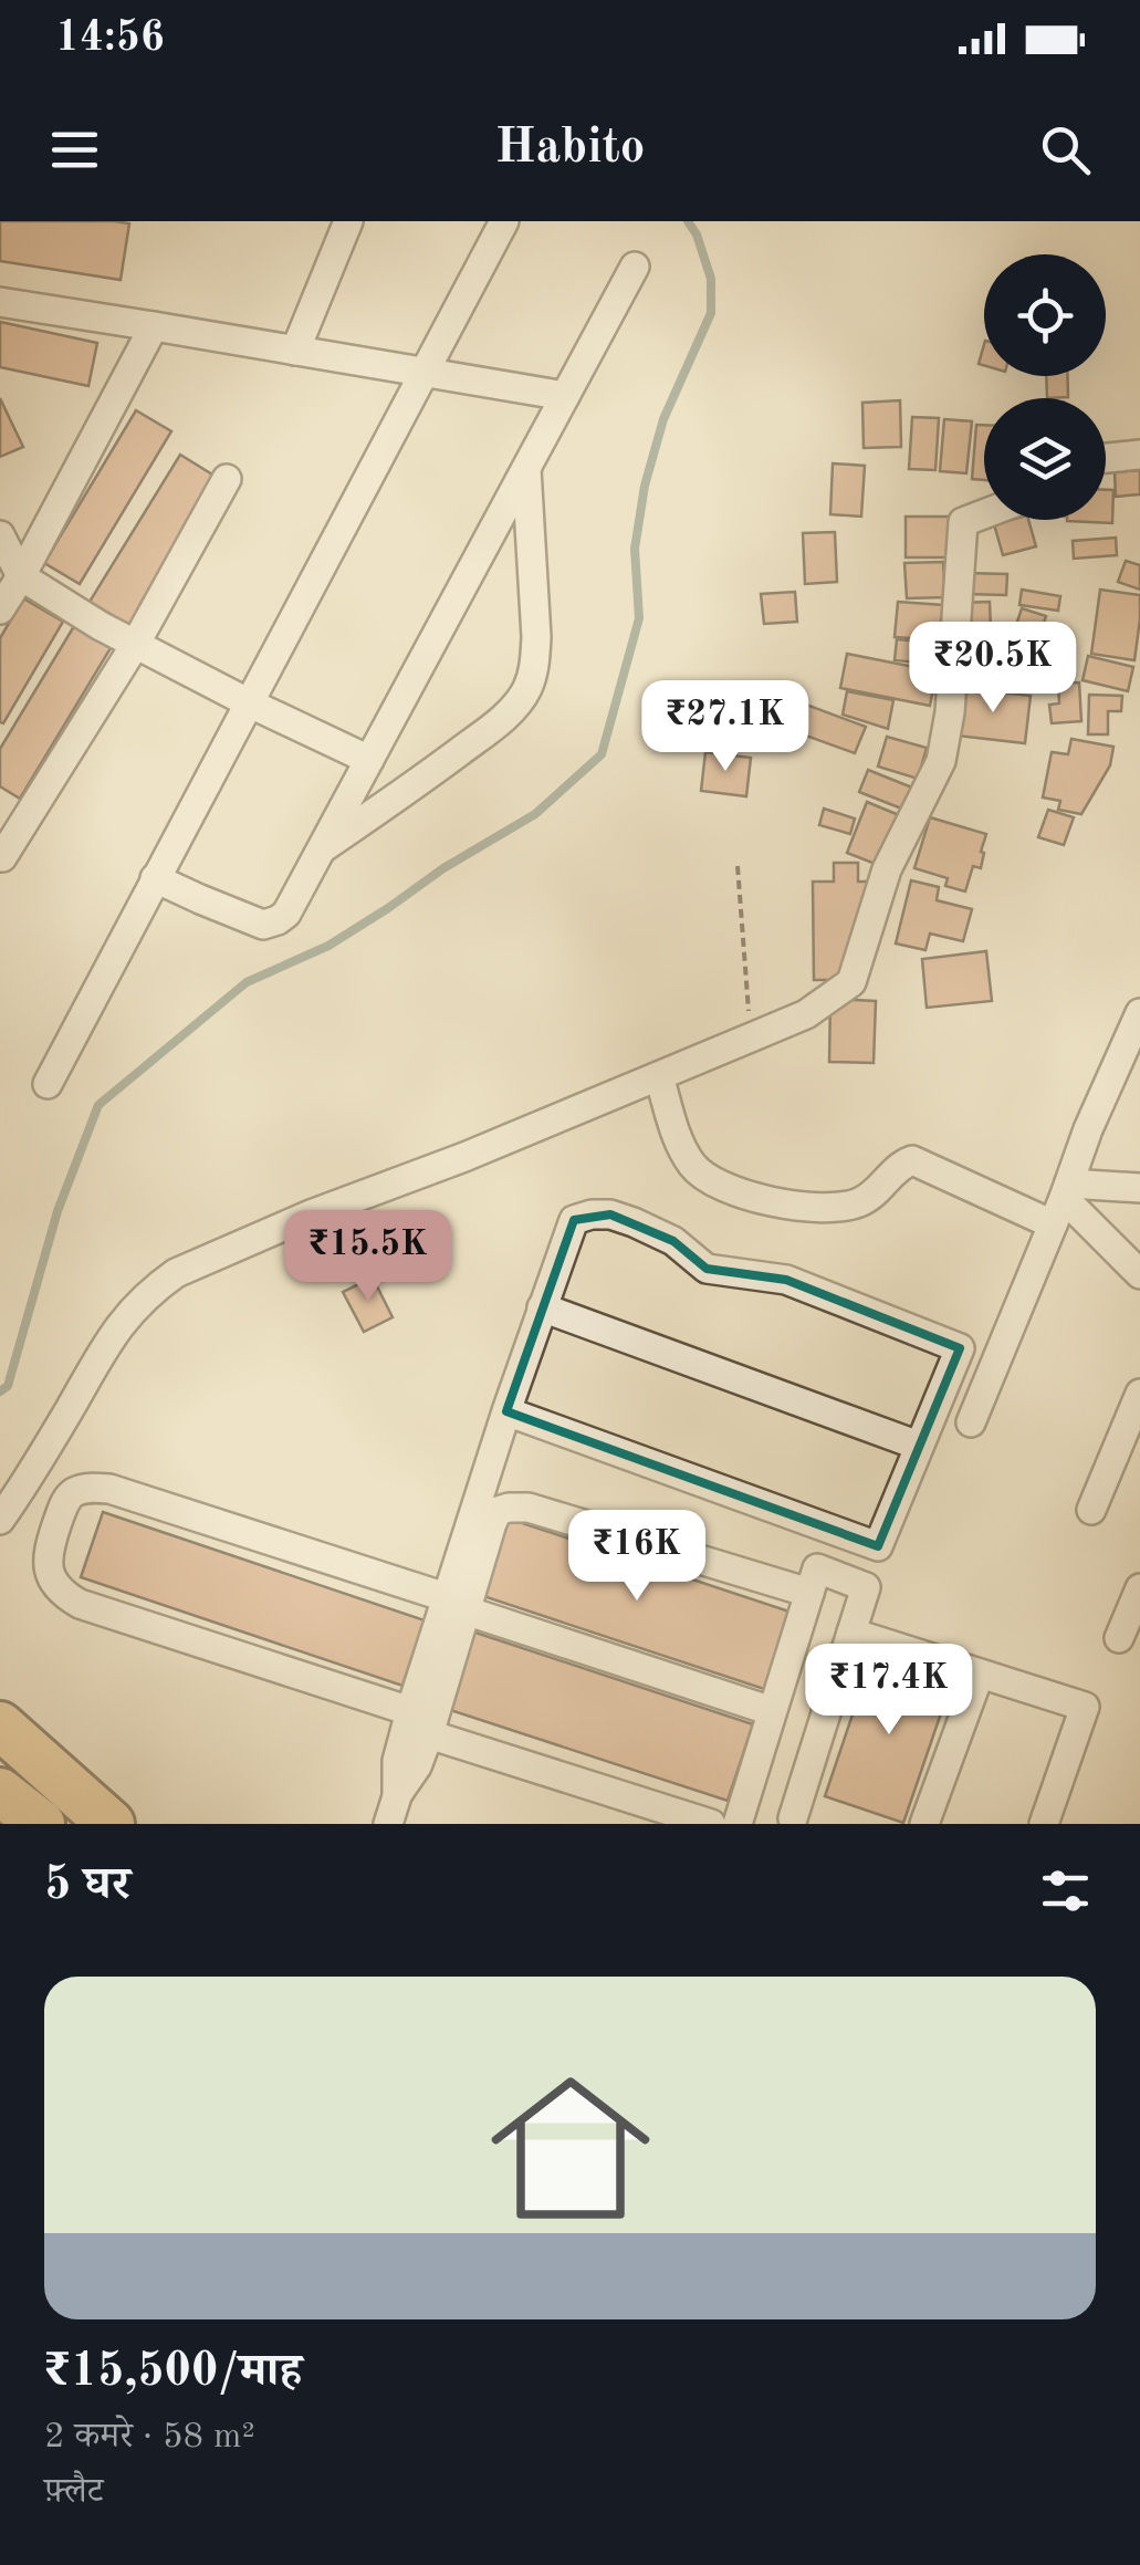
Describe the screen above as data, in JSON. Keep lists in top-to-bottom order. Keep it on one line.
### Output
{"page":{"status":"14:56","header":"Habito","price":["₹20.5K","₹27.1K","₹15.5K","₹16K","₹17.4K"],"heading":"5 घर","list":[{"name":"₹15,500/माह","note":"2 कमरे · 58 m² · फ़्लैट"}]}}
